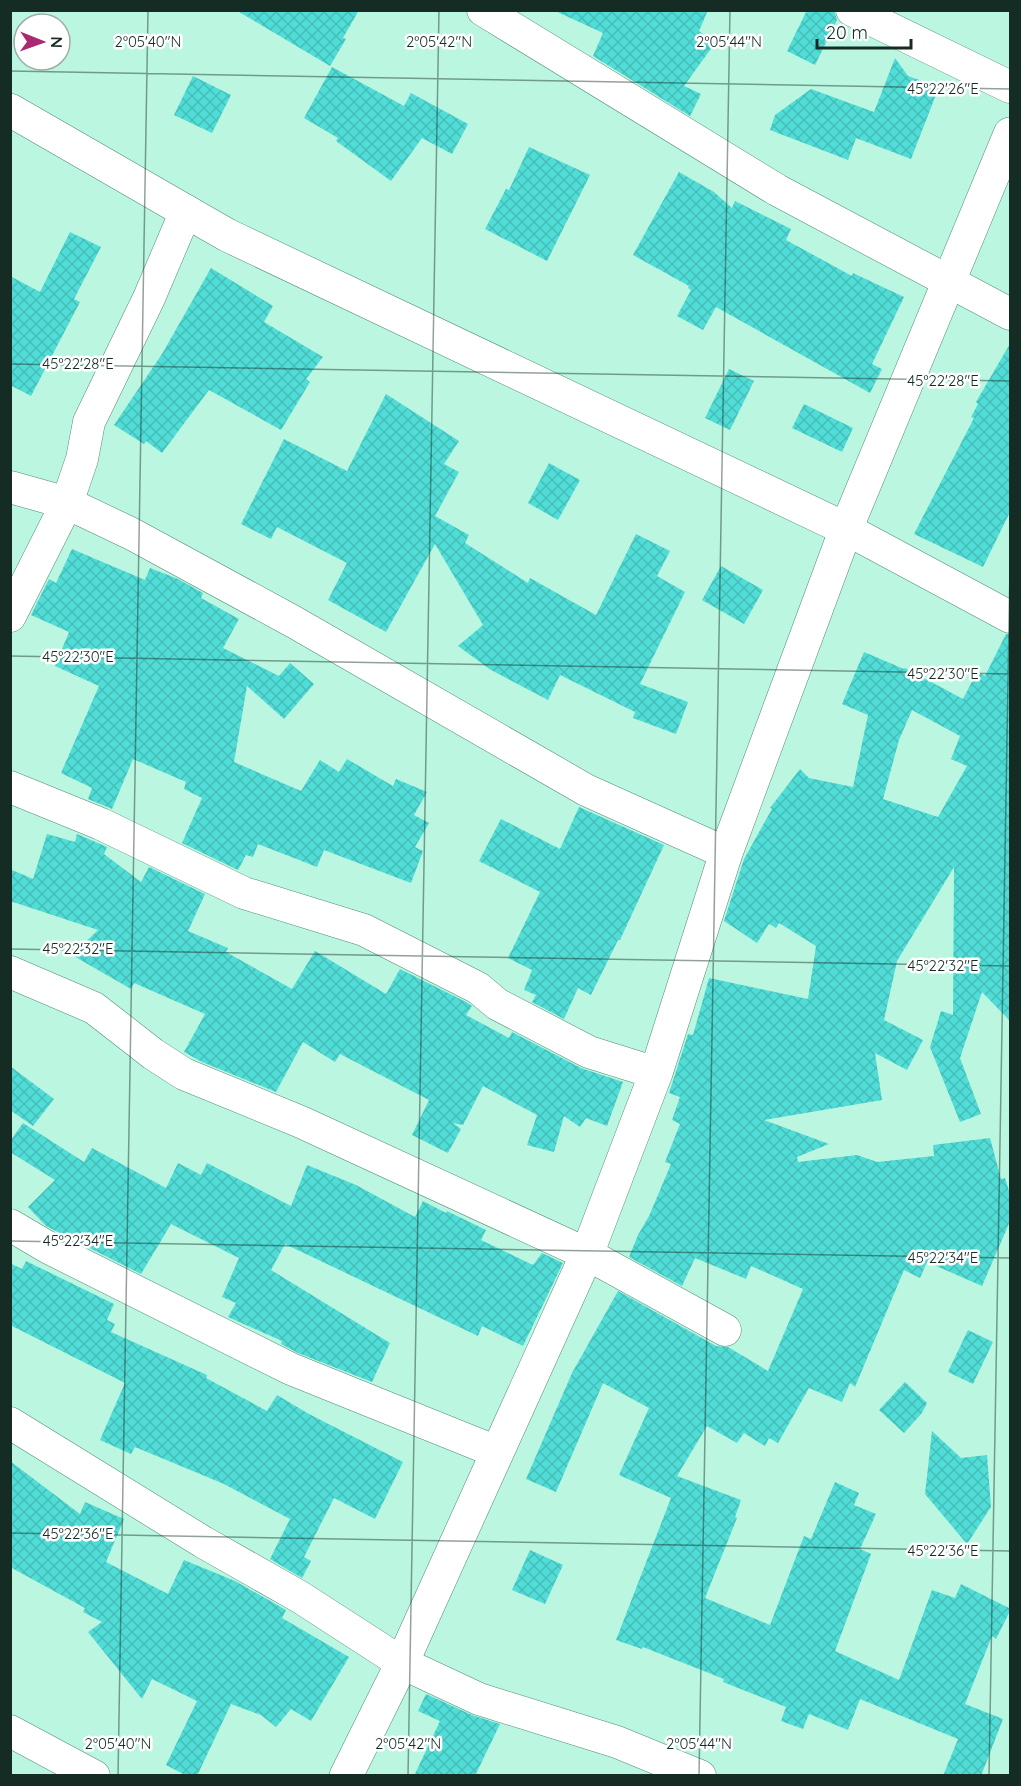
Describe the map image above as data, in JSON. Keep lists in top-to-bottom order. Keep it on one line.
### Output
{"scale_bar":"20 m","north":"right","coordinates":["2°05'40\"N","2°05'42\"N","2°05'44\"N","45°22'26\"E","45°22'28\"E","45°22'30\"E","45°22'32\"E","45°22'34\"E","45°22'36\"E"]}
